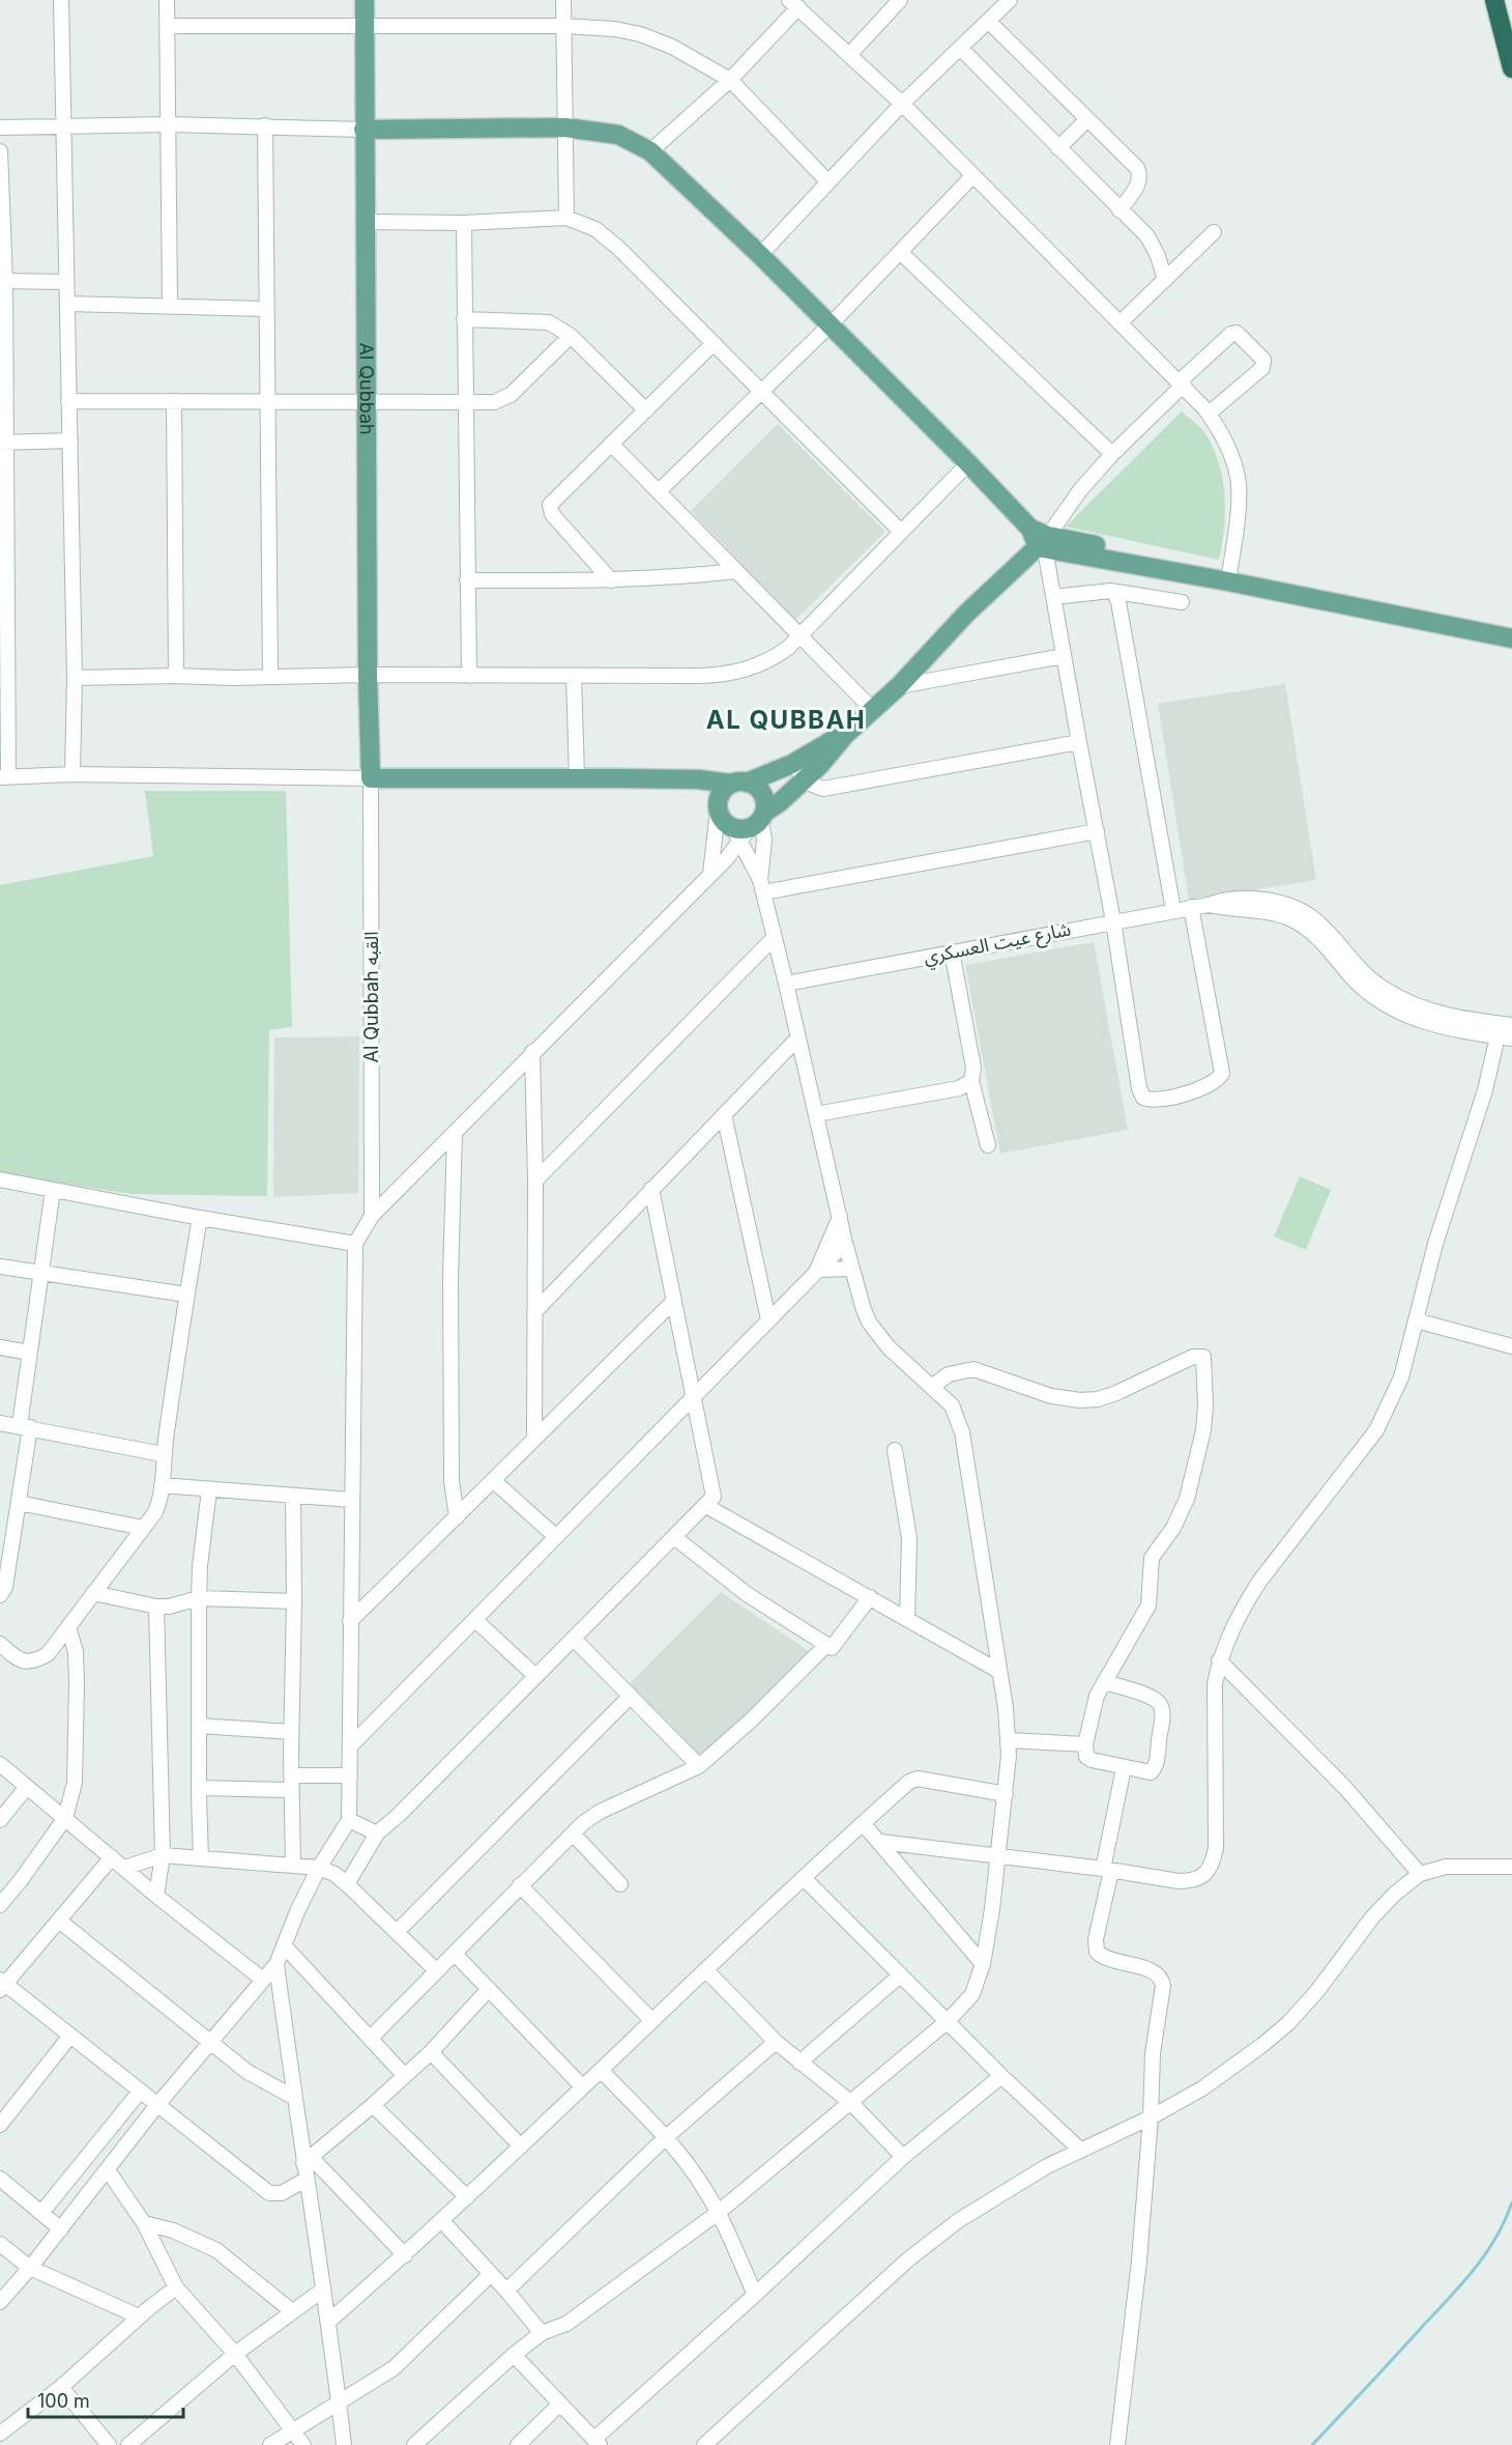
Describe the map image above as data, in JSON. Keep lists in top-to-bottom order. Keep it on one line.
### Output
{"streets":{"main road":["Al Qubbah"],"street":["شارع عيت العسكري","Al Qubbah القبه"]},"crossings":[["Al Qubbah","Al Qubbah القبه"]],"districts":["AL QUBBAH"],"scale_bar":"100 m"}
